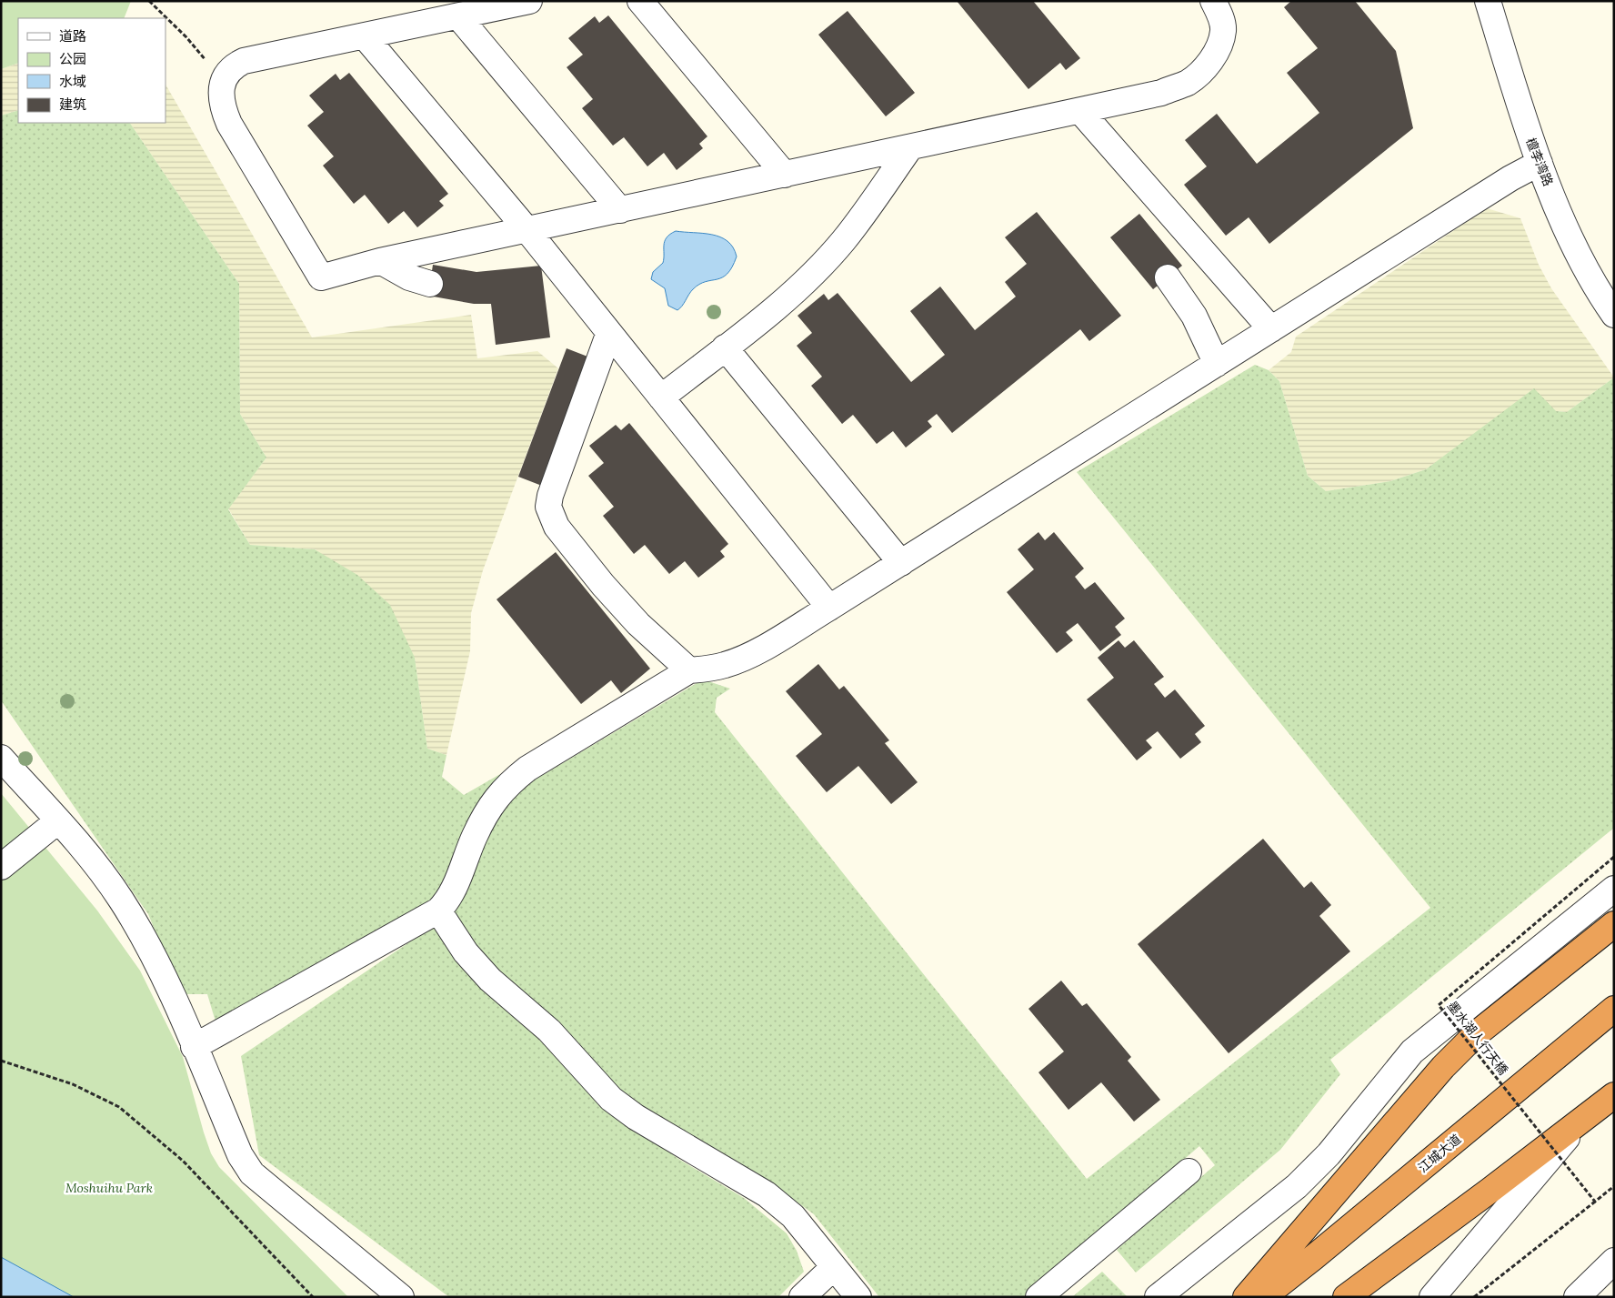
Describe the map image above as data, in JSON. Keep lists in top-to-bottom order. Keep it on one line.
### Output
{"streets":{"highway":["江城大道"],"street":["檀李湾路"],"path":["墨水湖人行天橋"]},"parks":["Moshuihu Park"],"legend":["道路","公园","水域","建筑"]}
